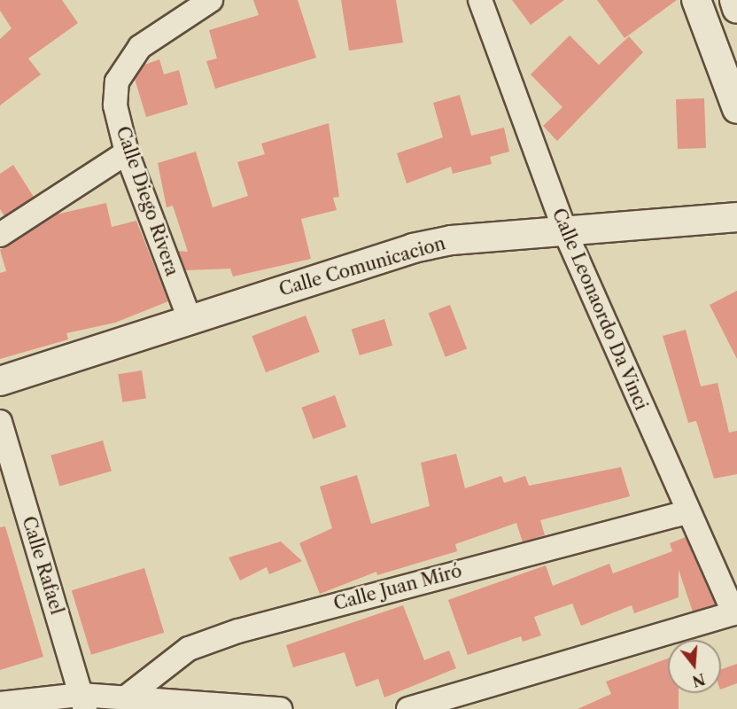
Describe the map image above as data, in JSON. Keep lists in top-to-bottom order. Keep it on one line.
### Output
{"streets":{"street":["Calle Diego Rivera","Calle Comunicacion","Calle Leonaordo Da Vinci","Calle Rafael","Calle Juan Miró"]},"crossings":[["Calle Diego Rivera","Calle Comunicacion"],["Calle Comunicacion","Calle Leonaordo Da Vinci"],["Calle Leonaordo Da Vinci","Calle Juan Miró"]],"north":"bottom"}
